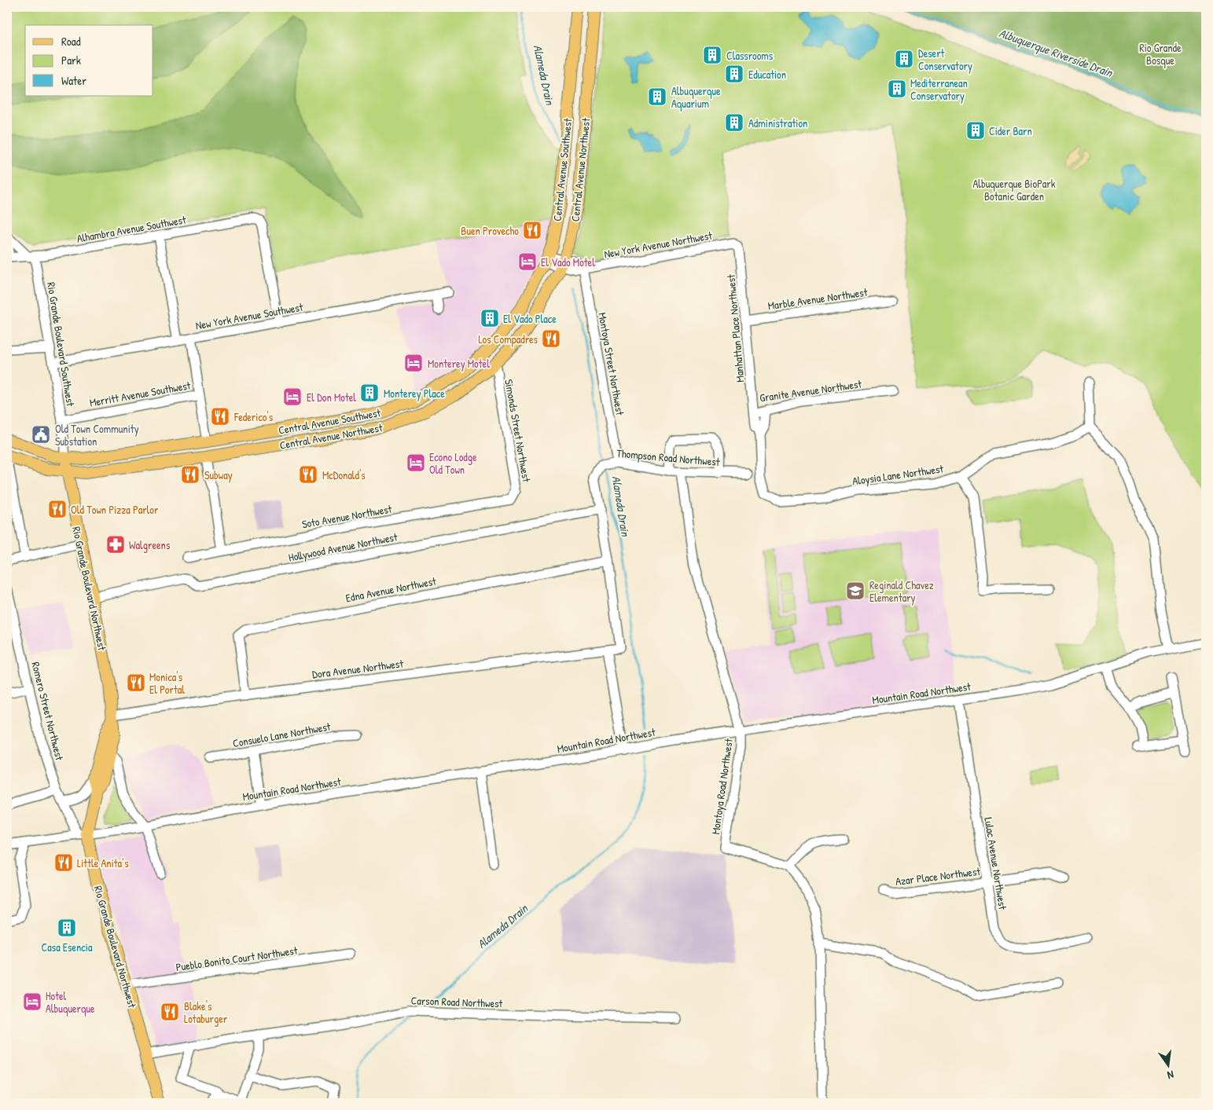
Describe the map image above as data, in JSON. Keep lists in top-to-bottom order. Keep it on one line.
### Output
{"streets":{"main road":["Central Avenue Southwest","Central Avenue Northwest","Rio Grande Boulevard Northwest"],"street":["Alhambra Avenue Southwest","New York Avenue Northwest","Marble Avenue Northwest","New York Avenue Southwest","Manhattan Place Northwest","Rio Grande Boulevard Southwest","Montoya Street Northwest","Granite Avenue Northwest","Merritt Avenue Southwest","Simonds Street Northwest","Thompson Road Northwest","Aloysia Lane Northwest","Soto Avenue Northwest","Hollywood Avenue Northwest","Edna Avenue Northwest","Dora Avenue Northwest","Mountain Road Northwest","Romero Street Northwest","Consuelo Lane Northwest","Montoya Road Northwest","Lulac Avenue Northwest","Azar Place Northwest","Pueblo Bonito Court Northwest","Carson Road Northwest"]},"crossings":[["Central Avenue Southwest","Rio Grande Boulevard Southwest"],["Central Avenue Southwest","Rio Grande Boulevard Northwest"],["Central Avenue Northwest","Simonds Street Northwest"],["Central Avenue Northwest","Rio Grande Boulevard Northwest"],["Alhambra Avenue Southwest","New York Avenue Southwest"],["Alhambra Avenue Southwest","Rio Grande Boulevard Southwest"],["New York Avenue Northwest","Manhattan Place Northwest"],["New York Avenue Northwest","Montoya Street Northwest"],["Marble Avenue Northwest","Manhattan Place Northwest"],["New York Avenue Southwest","Rio Grande Boulevard Southwest"],["Manhattan Place Northwest","Granite Avenue Northwest"],["Manhattan Place Northwest","Aloysia Lane Northwest"],["Rio Grande Boulevard Southwest","Merritt Avenue Southwest"],["Rio Grande Boulevard Southwest","Rio Grande Boulevard Northwest"],["Montoya Street Northwest","Thompson Road Northwest"],["Granite Avenue Northwest","Aloysia Lane Northwest"],["Simonds Street Northwest","Soto Avenue Northwest"],["Thompson Road Northwest","Hollywood Avenue Northwest"],["Thompson Road Northwest","Montoya Road Northwest"],["Hollywood Avenue Northwest","Rio Grande Boulevard Northwest"],["Rio Grande Boulevard Northwest","Dora Avenue Northwest"],["Rio Grande Boulevard Northwest","Mountain Road Northwest"],["Rio Grande Boulevard Northwest","Romero Street Northwest"],["Rio Grande Boulevard Northwest","Pueblo Bonito Court Northwest"],["Rio Grande Boulevard Northwest","Carson Road Northwest"],["Edna Avenue Northwest","Dora Avenue Northwest"],["Mountain Road Northwest","Romero Street Northwest"],["Mountain Road Northwest","Montoya Road Northwest"],["Mountain Road Northwest","Lulac Avenue Northwest"],["Lulac Avenue Northwest","Azar Place Northwest"]],"water":["Albuquerque Riverside Drain","Alameda Drain"],"parks":["Rio Grande Bosque","Albuquerque BioPark Botanic Garden"],"places":{"building":["Classrooms","Desert Conservatory","Education","Mediterranean Conservatory","Albuquerque Aquarium","Administration","Cider Barn","El Vado Place","Monterey Place","Casa Esencia"],"restaurant":["Buen Provecho","Los Compadres","Federico's","Subway","McDonald's","Old Town Pizza Parlor","Monica's El Portal","Little Anita’s","Blake's Lotaburger"],"hotel":["El Vado Motel","Monterey Motel","El Don Motel","Econo Lodge Old Town","Hotel Albuquerque"],"public building":["Old Town Community Substation"],"pharmacy":["Walgreens"],"school or university":["Reginald Chavez Elementary"]},"legend":["Road","Park","Water"],"north":"bottom"}
